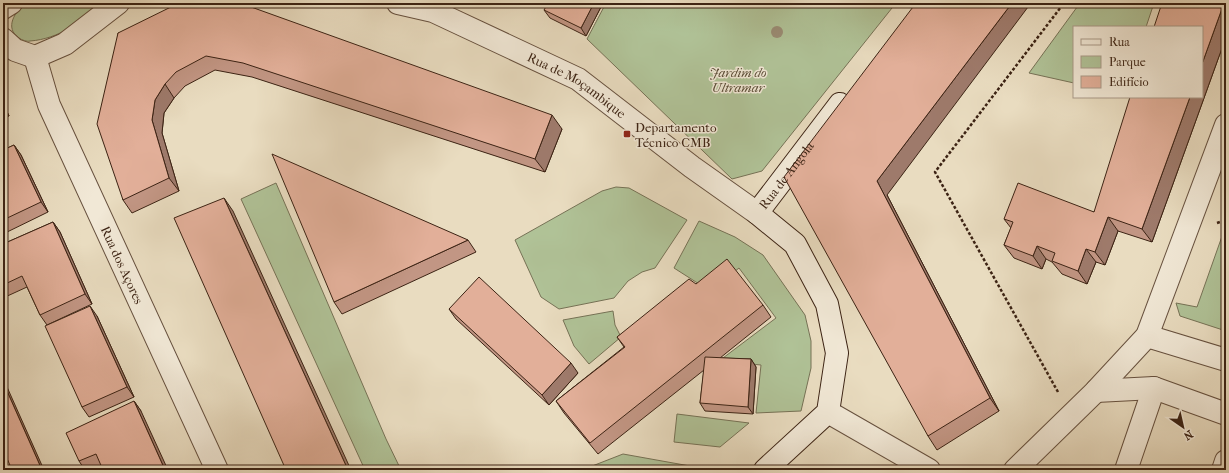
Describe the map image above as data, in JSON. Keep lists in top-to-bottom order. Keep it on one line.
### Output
{"streets":{"street":["Rua de Moçambique","Rua de Angola","Rua dos Açores"]},"crossings":[["Rua de Moçambique","Rua de Angola"]],"parks":["Jardim do Ultramar"],"places":{"transit":["Departamento Técnico CMB"]},"legend":["Rua","Parque","Edifício"],"north":"bottom right"}
